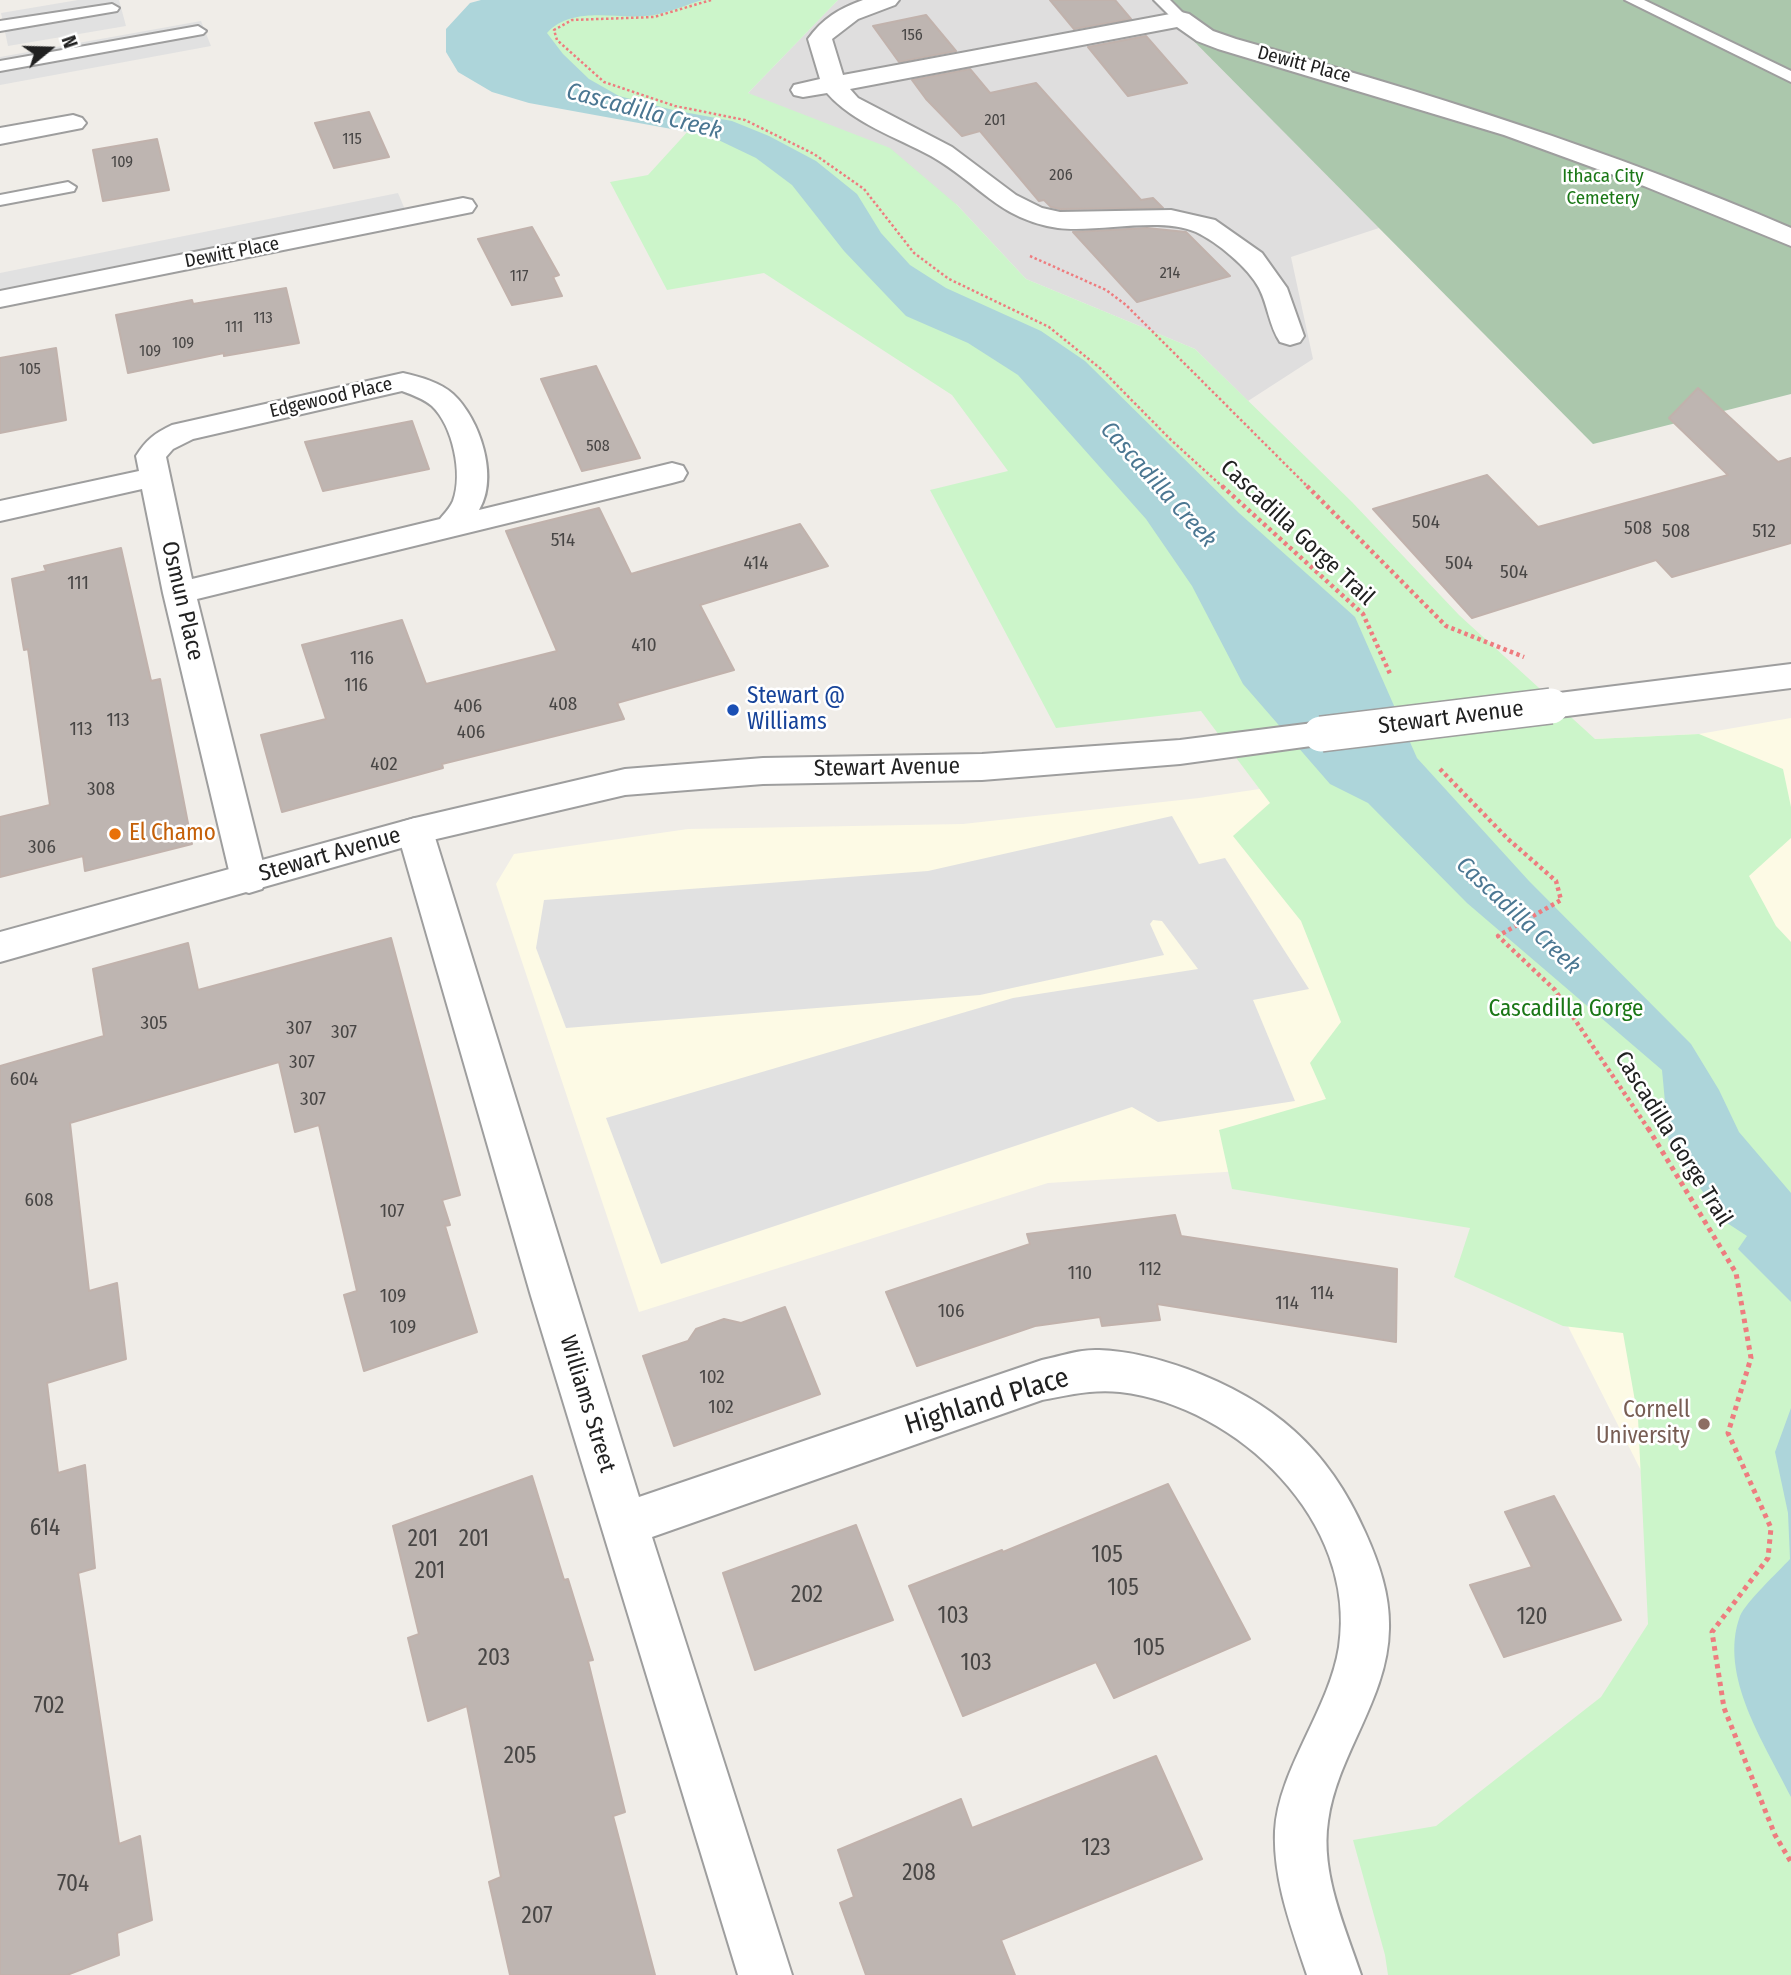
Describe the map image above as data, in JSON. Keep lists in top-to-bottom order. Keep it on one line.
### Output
{"streets":{"street":["Dewitt Place","Edgewood Place","Osmun Place","Stewart Avenue","Highland Place","Williams Street"],"path":["Cascadilla Gorge Trail"]},"crossings":[["Edgewood Place","Osmun Place"],["Osmun Place","Stewart Avenue"],["Stewart Avenue","Williams Street"],["Highland Place","Williams Street"]],"water":["Cascadilla Creek"],"parks":["Ithaca City Cemetery","Cascadilla Gorge"],"places":["Stewart @ Williams","El Chamo","Cornell University"],"house_numbers":["156","201","115","109","206","214","117","113","111","109","109","105","508","504","508","508","512","514","414","504","504","111","410","116","116","408","406","113","113","406","402","308","306","305","307","307","307","604","307","608","107","112","110","114","109","114","106","109","102","102","614","201","201","105","201","105","202","103","120","105","203","103","702","205","123","208","704","207"],"north":"right"}
